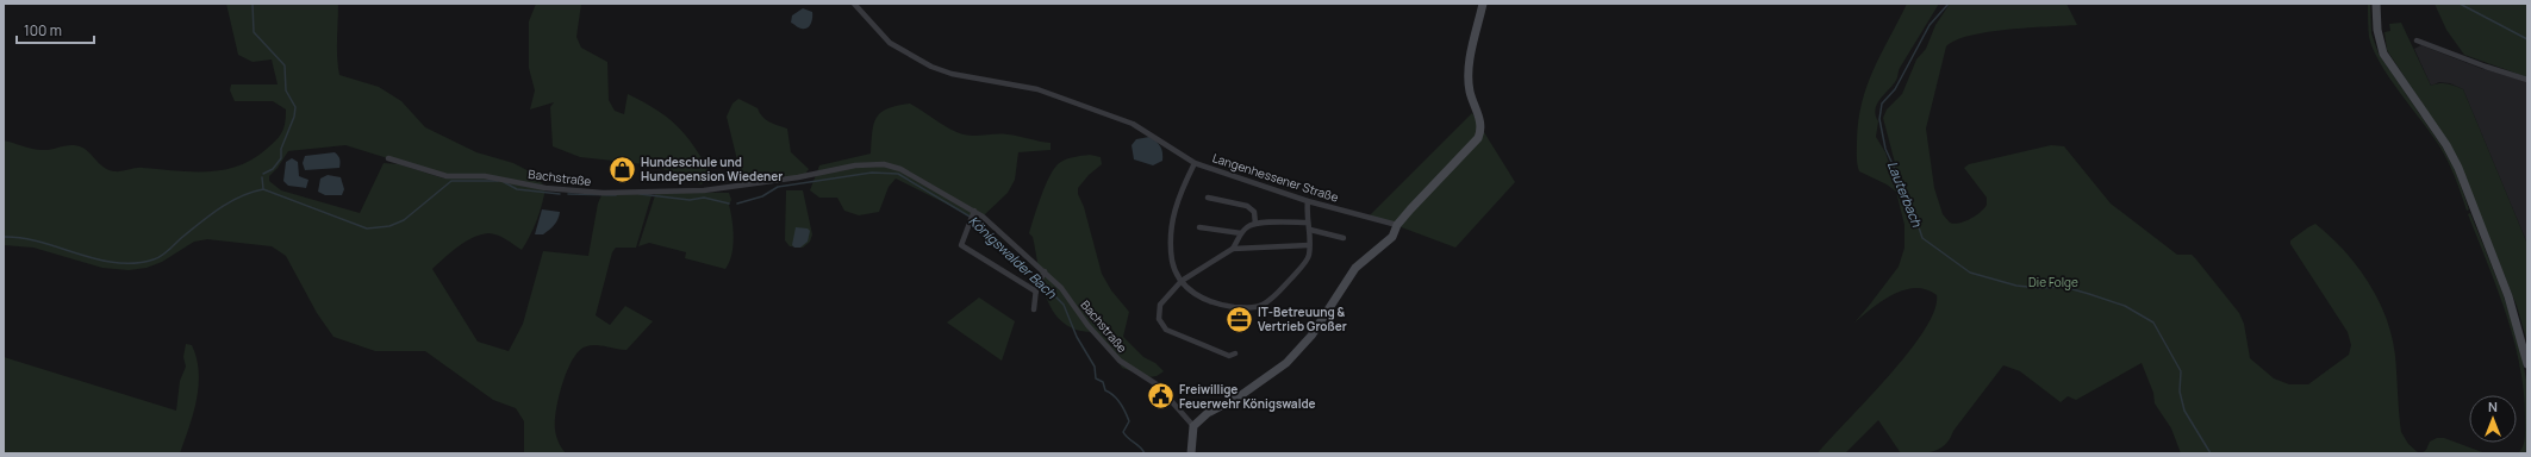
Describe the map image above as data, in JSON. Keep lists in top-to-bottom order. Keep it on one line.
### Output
{"streets":{"street":["Bachstraße","Langenhessener Straße"]},"water":["Lauterbach","Königswalder Bach"],"parks":["Die Folge"],"places":{"shop":["Hundeschule und Hundepension Wiedener"],"office":["IT-Betreuung & Vertrieb Großer"],"public building":["Freiwillige Feuerwehr Königswalde"]},"scale_bar":"100 m","north":"top"}
